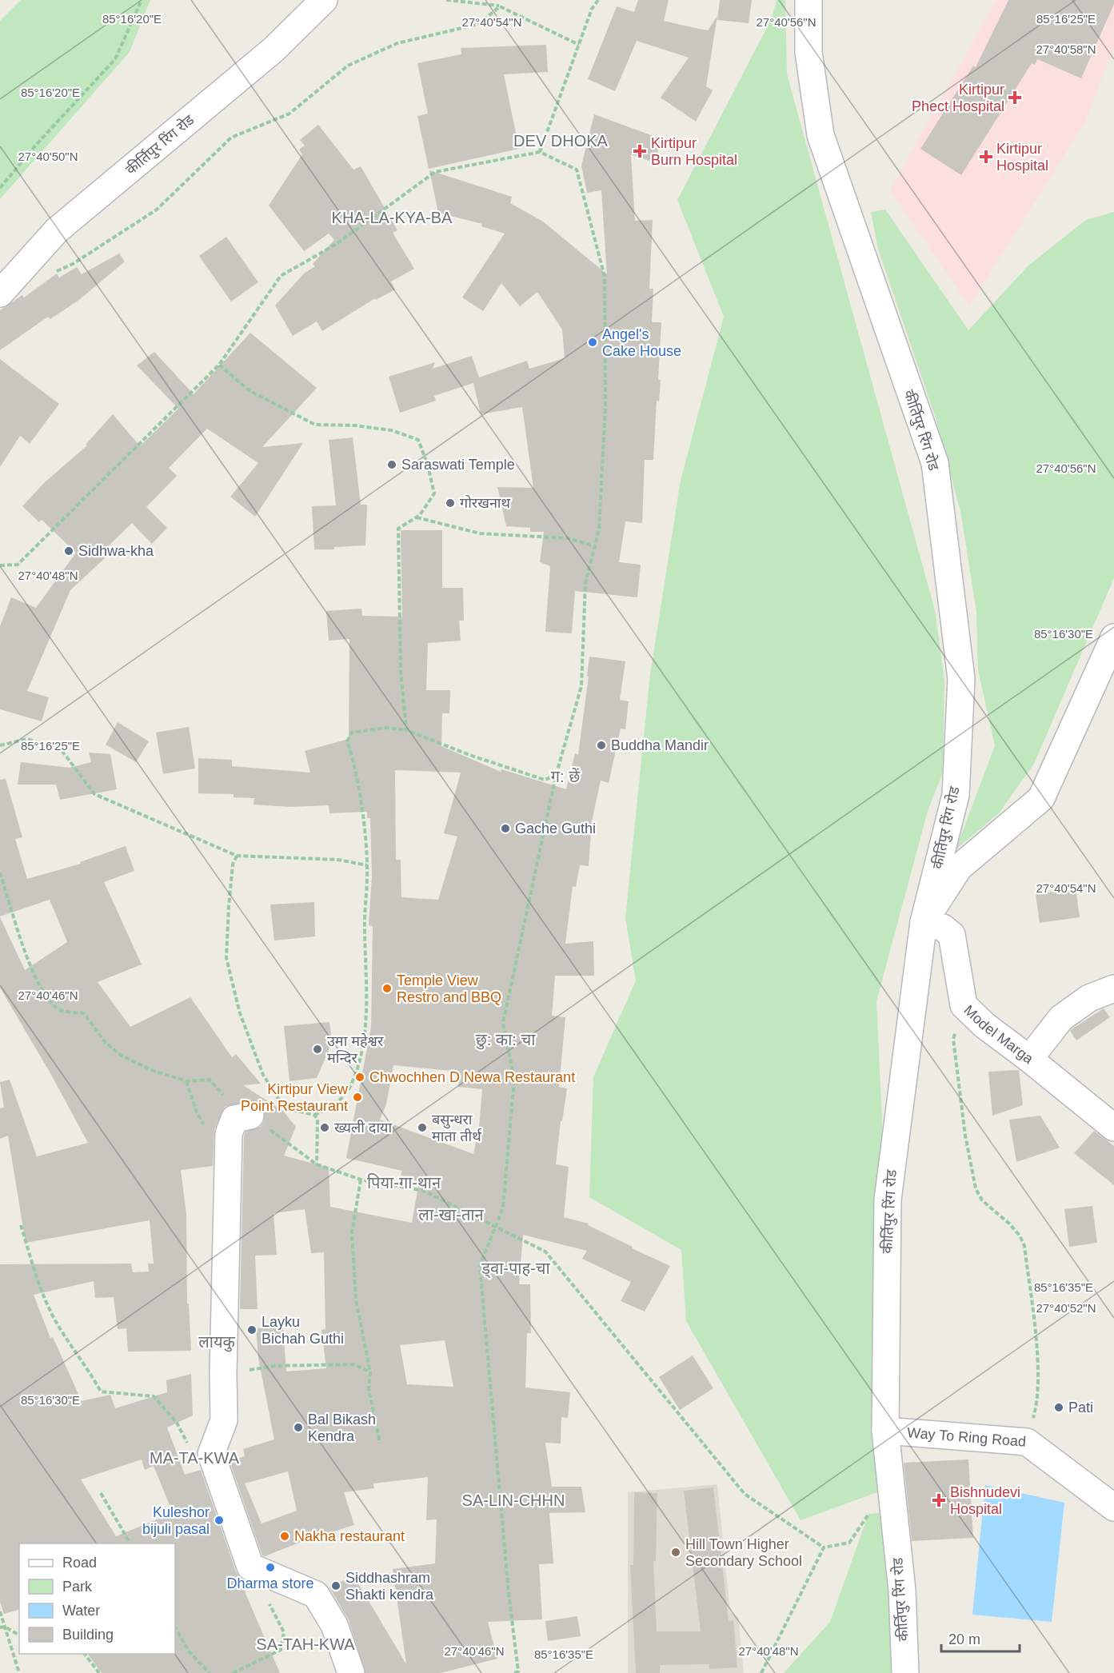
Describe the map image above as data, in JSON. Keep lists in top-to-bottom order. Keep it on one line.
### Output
{"streets":{"street":["कीर्तिपुर रिंग रोड","Model Marga","Way To Ring Road"]},"crossings":[["कीर्तिपुर रिंग रोड","Model Marga"],["कीर्तिपुर रिंग रोड","Way To Ring Road"]],"districts":["DEV DHOKA","KHA-LA-KYA-BA","ग: छें","छु: का: चा","पिया-गा-थान","ला-खा-तान","ड्वा-पाह-चा","लायकु","MA-TA-KWA","SA-LIN-CHHN","SA-TAH-KWA"],"places":{"health":["Kirtipur Phect Hospital","Kirtipur Burn Hospital","Kirtipur Hospital","Bishnudevi Hospital"],"other":["Angel's Cake House","Saraswati Temple","गोरखनाथ","Sidhwa-kha","Buddha Mandir","Gache Guthi","Temple View Restro and BBQ","उमा महेश्वर मन्दिर","Chwochhen D Newa Restaurant","Kirtipur View Point Restaurant","ख्यली दाया","बसुन्धरा माता तीर्थ","Layku Bichah Guthi","Pati","Bal Bikash Kendra","Kuleshor bijuli pasal","Nakha restaurant","Hill Town Higher Secondary School","Dharma store","Siddhashram Shakti kendra"]},"legend":["Road","Park","Water","Building"],"scale_bar":"20 m","coordinates":["85°16'20\"E","85°16'25\"E","27°40'54\"N","27°40'56\"N","27°40'58\"N","27°40'50\"N","27°40'48\"N","85°16'30\"E","27°40'46\"N","85°16'35\"E","27°40'52\"N"]}
